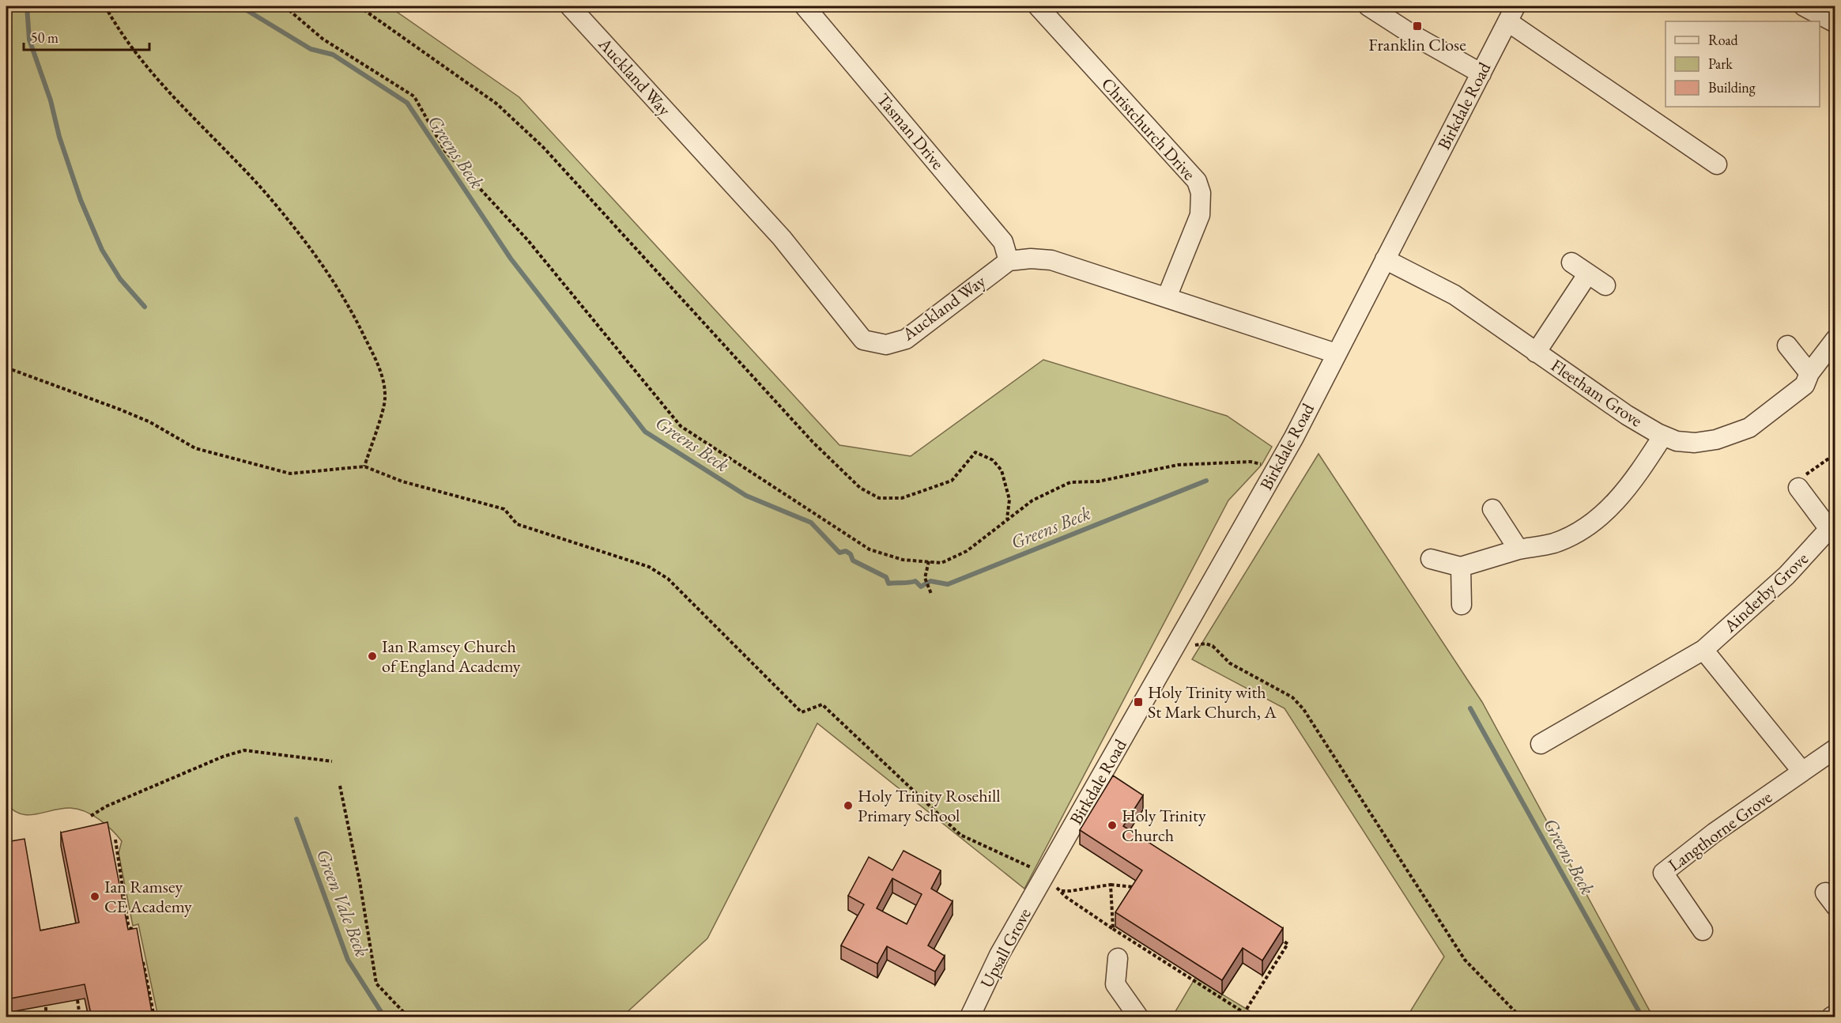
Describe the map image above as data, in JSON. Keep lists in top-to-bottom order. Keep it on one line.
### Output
{"streets":{"street":["Auckland Way","Birkdale Road","Christchurch Drive","Tasman Drive","Fleetham Grove","Ainderby Grove","Langthorne Grove","Upsall Grove"]},"crossings":[["Auckland Way","Tasman Drive"],["Birkdale Road","Fleetham Grove"],["Birkdale Road","Upsall Grove"]],"water":["Greens Beck","Green Vale Beck"],"places":{"transit":["Franklin Close","Holy Trinity with St Mark Church, A"],"other":["Ian Ramsey Church of England Academy","Holy Trinity Rosehill Primary School","Holy Trinity Church","Ian Ramsey CE Academy"]},"legend":["Road","Park","Building"],"scale_bar":"50 m"}
